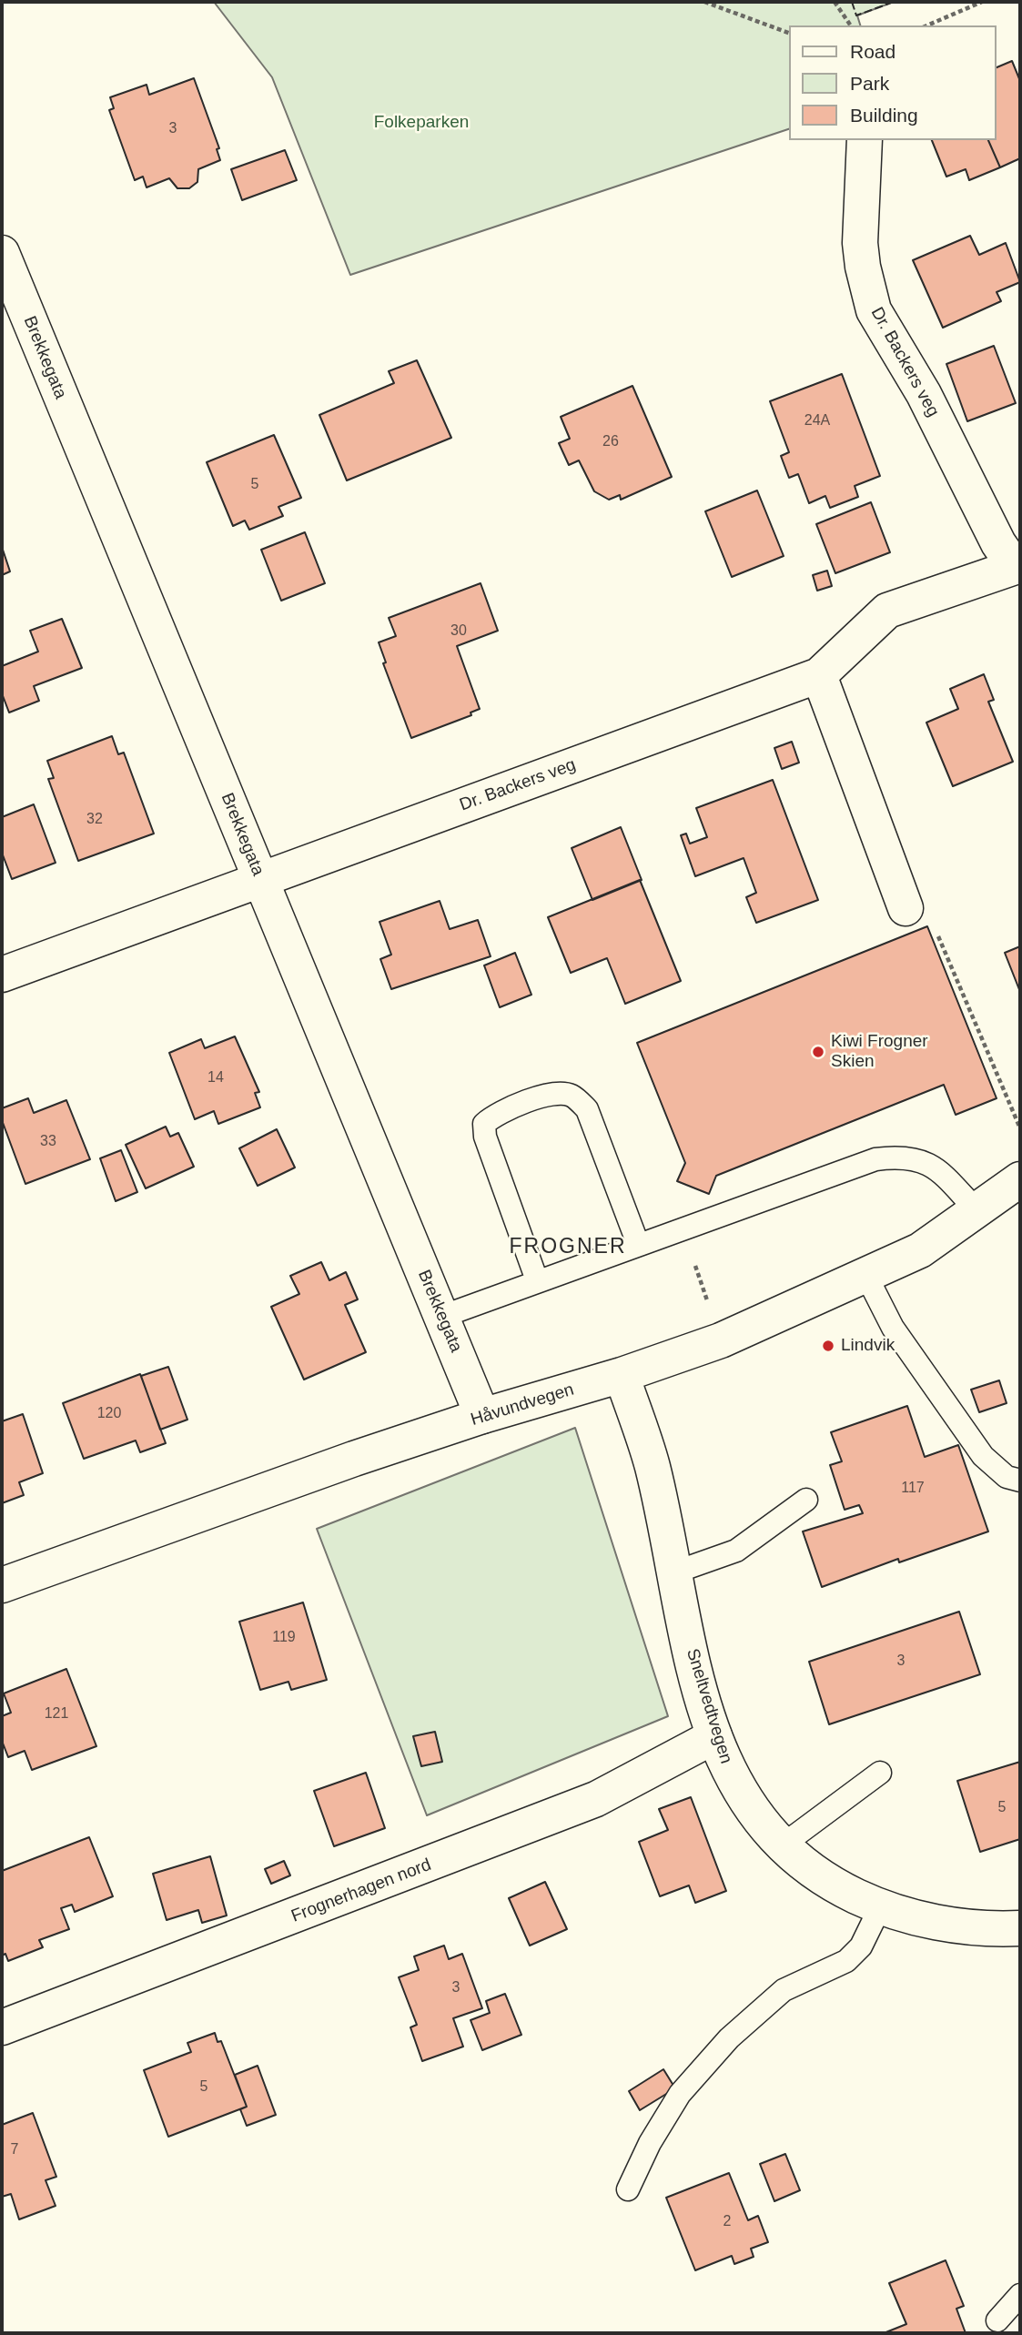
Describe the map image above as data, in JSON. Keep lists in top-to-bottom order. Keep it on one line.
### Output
{"streets":{"street":["Brekkegata","Dr. Backers veg","Håvundvegen","Sneltvedtvegen","Frognerhagen nord"]},"crossings":[["Brekkegata","Dr. Backers veg"],["Brekkegata","Håvundvegen"],["Håvundvegen","Sneltvedtvegen"],["Sneltvedtvegen","Frognerhagen nord"]],"districts":["FROGNER"],"parks":["Folkeparken"],"places":["Kiwi Frogner Skien","Lindvik"],"house_numbers":["3","24A","26","5","30","32","14","33","120","117","119","3","121","5","3","5","7","2"],"legend":["Road","Park","Building"]}
